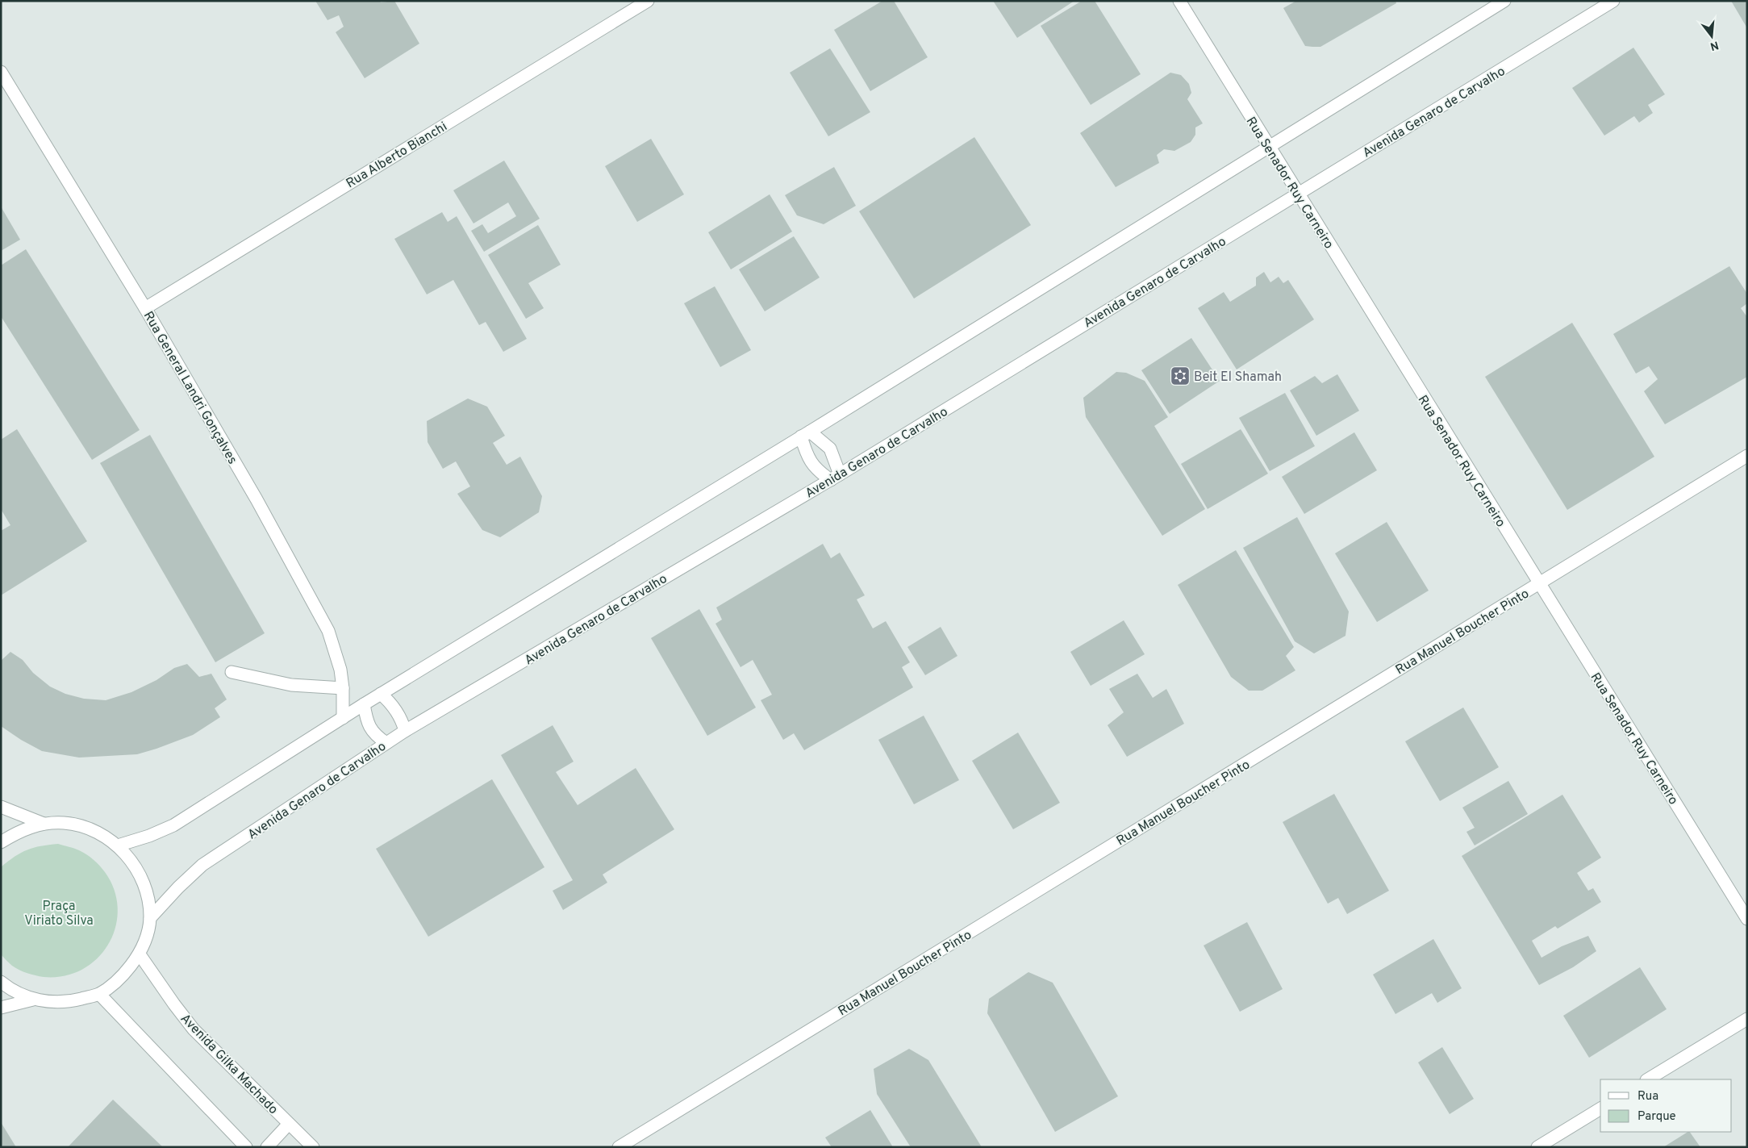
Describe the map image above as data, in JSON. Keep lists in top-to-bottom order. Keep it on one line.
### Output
{"streets":{"street":["Avenida Genaro de Carvalho","Rua Alberto Bianchi","Rua Senador Ruy Carneiro","Rua General Landri Gonçalves","Rua Manuel Boucher Pinto","Avenida Gilka Machado"]},"crossings":[["Avenida Genaro de Carvalho","Rua Senador Ruy Carneiro"],["Rua Alberto Bianchi","Rua General Landri Gonçalves"],["Rua Senador Ruy Carneiro","Rua Manuel Boucher Pinto"]],"parks":["Praça Viriato Silva"],"places":{"synagogue":["Beit El Shamah"]},"legend":["Rua","Parque"],"north":"bottom"}
